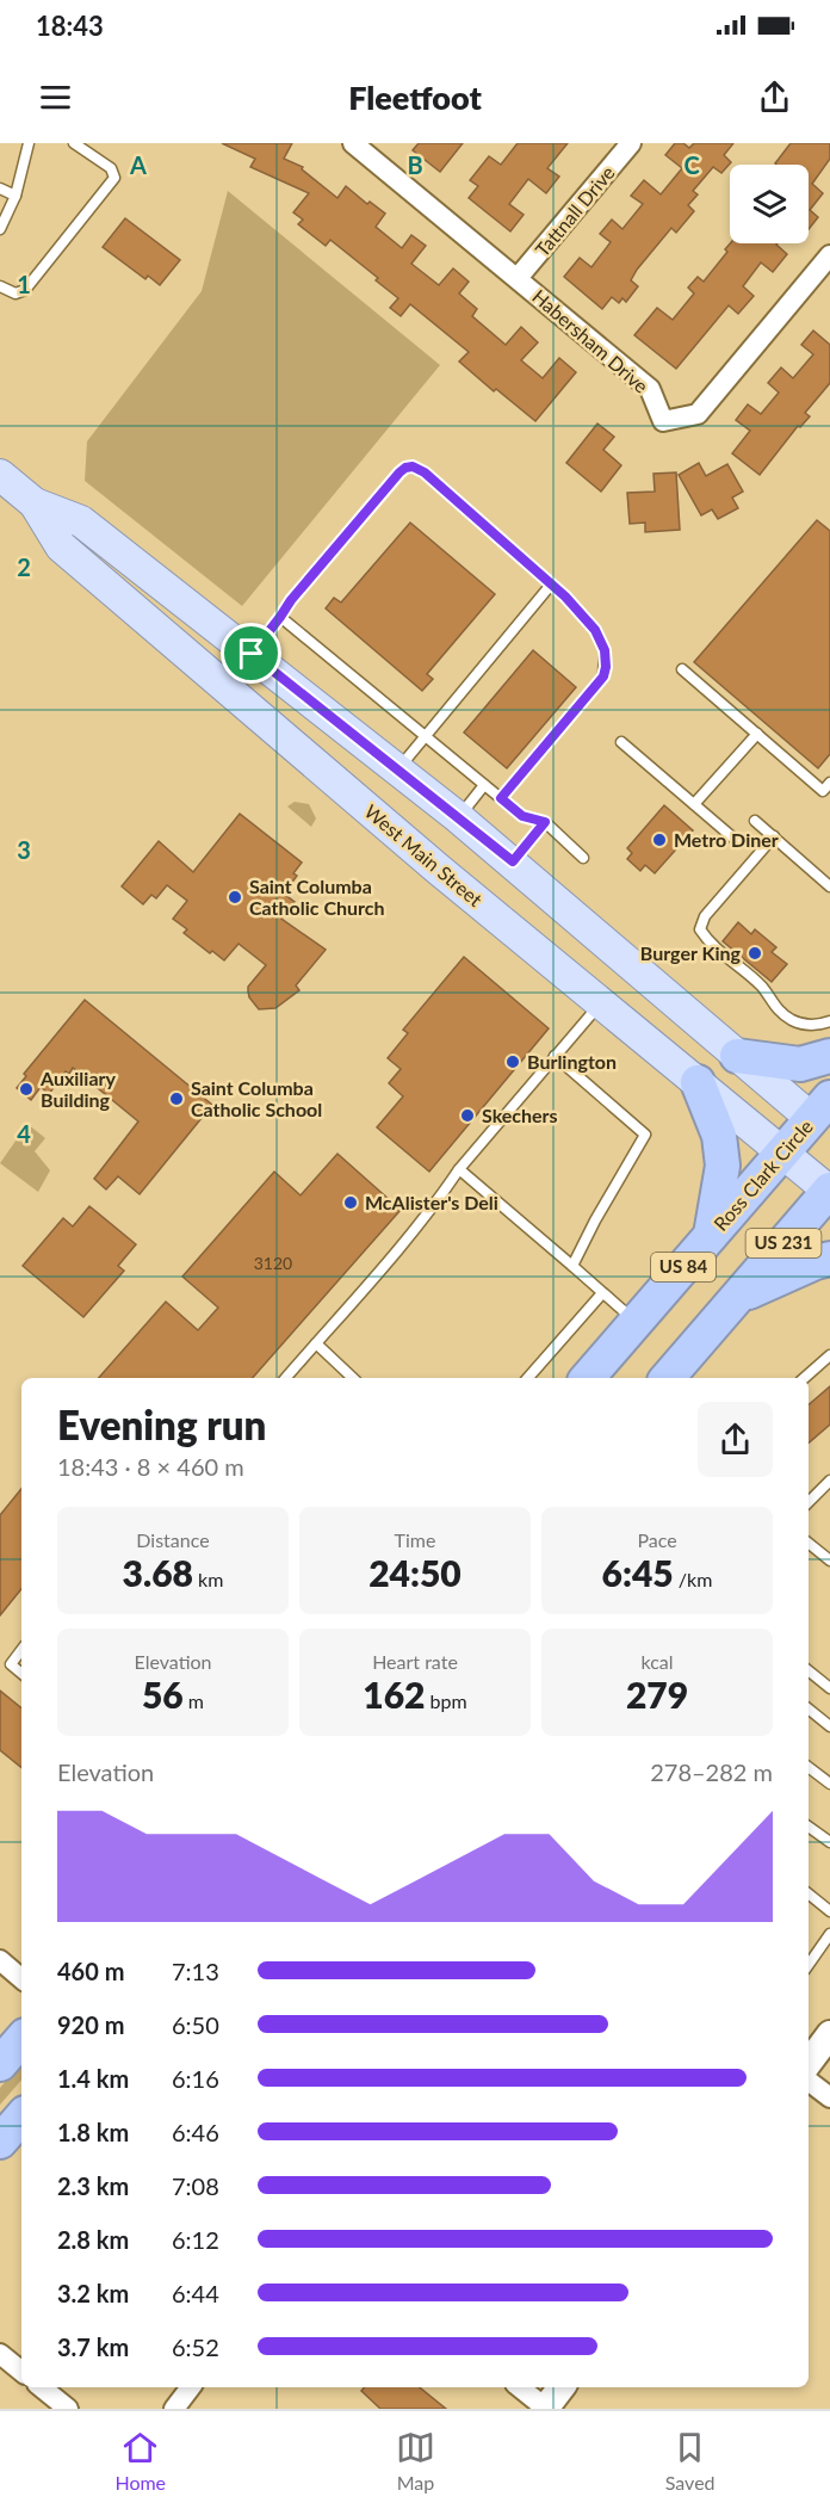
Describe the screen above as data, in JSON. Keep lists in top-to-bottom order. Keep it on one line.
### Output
{"streets":{"highway":["Ross Clark Circle","US 231","US 84"],"main road":["West Main Street"],"street":["Tattnall Drive","Habersham Drive"]},"crossings":[["Tattnall Drive","Habersham Drive"],["West Main Street","Ross Clark Circle"],["West Main Street","US 231"],["US 231","US 84"]],"places":["Metro Diner","Saint Columba Catholic Church","Burger King","Burlington","Auxiliary Building","Saint Columba Catholic School","Skechers","McAlister's Deli"],"house_numbers":["3120"],"page":{"status":"18:43","header":"Fleetfoot","heading":["Evening run","18:43 · 8 × 460 m"],"stats":[["Distance","3.68 km"],["Time","24:50"],["Pace","6:45 /km"],["Elevation","56 m"],["Heart rate","162 bpm"],["kcal","279"]],"chart":["Elevation","278–282 m"],"list":[{"name":"460 m","note":"7:13"},{"name":"920 m","note":"6:50"},{"name":"1.4 km","note":"6:16"},{"name":"1.8 km","note":"6:46"},{"name":"2.3 km","note":"7:08"},{"name":"2.8 km","note":"6:12"},{"name":"3.2 km","note":"6:44"},{"name":"3.7 km","note":"6:52"}],"tabs":["Home","Map","Saved"]},"grid":{"columns":["A","B","C"],"rows":["1","2","3","4"]}}
